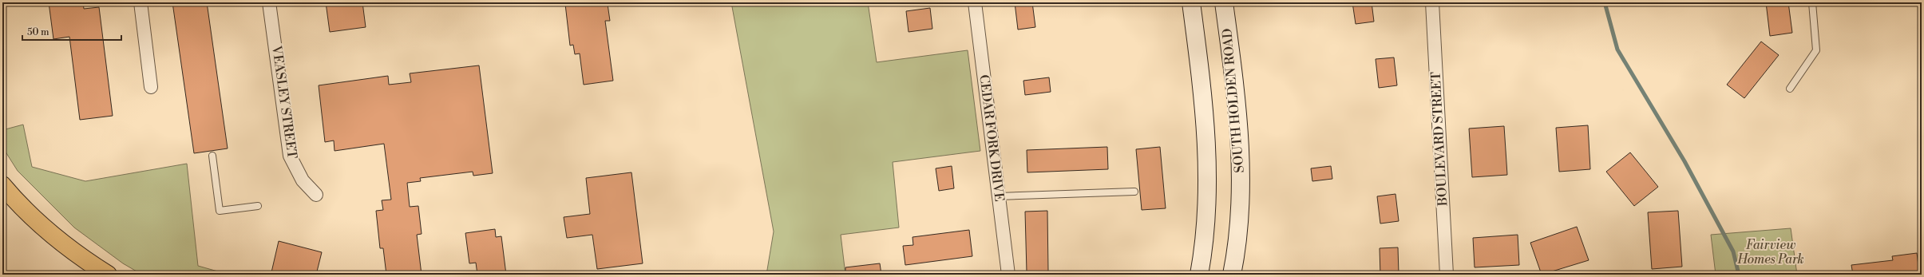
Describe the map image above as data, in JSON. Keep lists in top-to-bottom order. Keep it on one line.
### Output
{"streets":{"main road":["SOUTH HOLDEN ROAD"],"street":["VEASLEY STREET","CEDAR FORK DRIVE","BOULEVARD STREET"]},"parks":["Fairview Homes Park"],"scale_bar":"50 m"}
